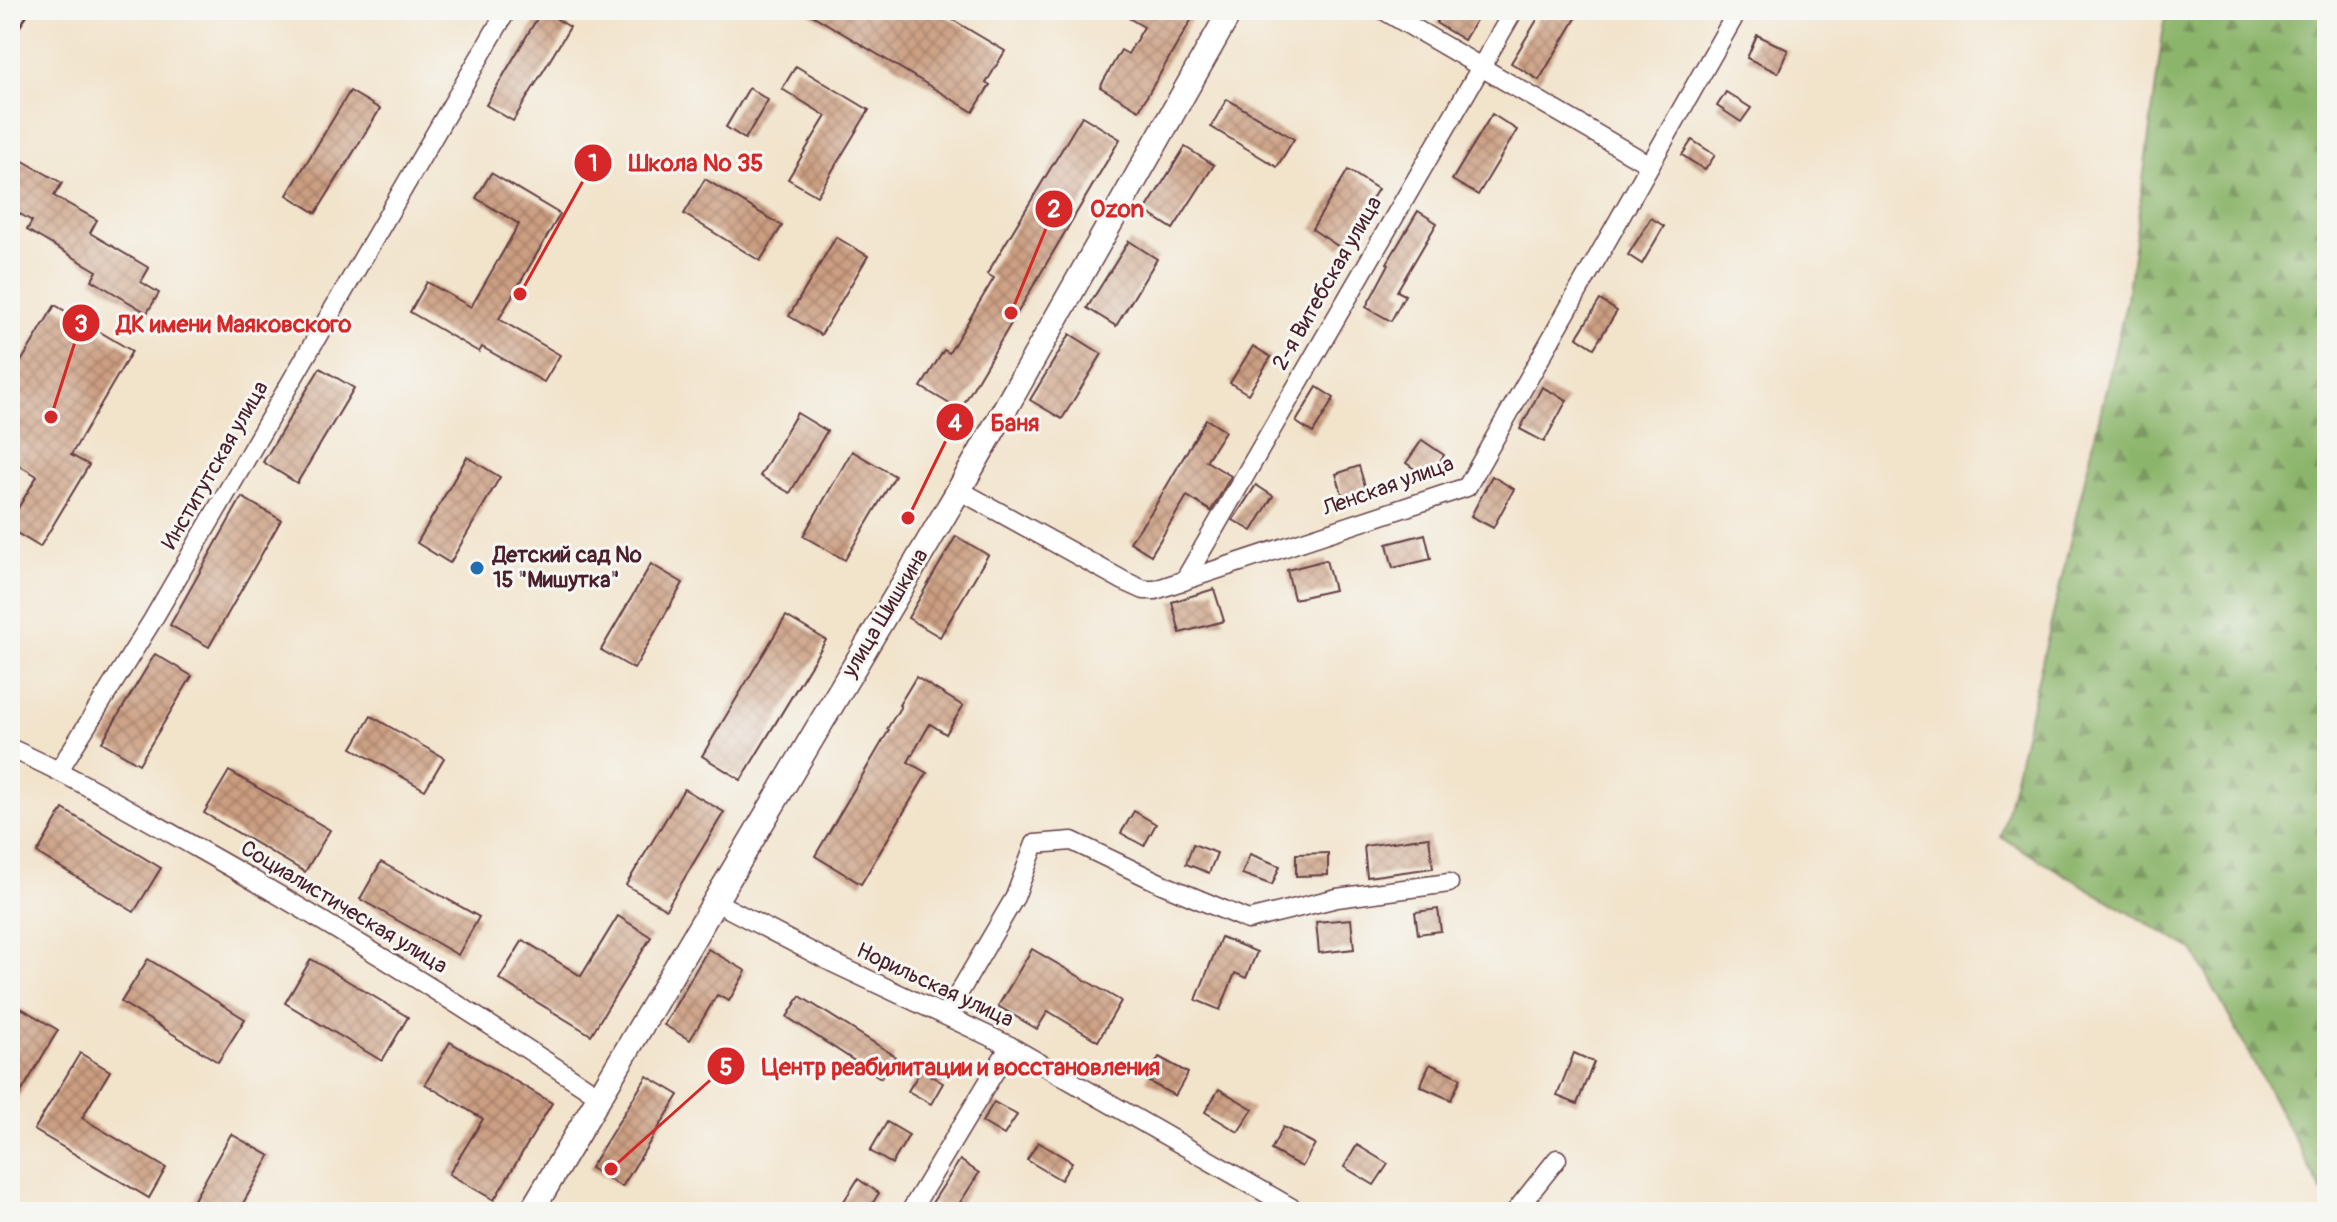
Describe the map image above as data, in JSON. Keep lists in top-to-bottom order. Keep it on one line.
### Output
{"streets":{"main road":["улица Шишкина"],"street":["2-я Витебская улица","Институтская улица","Ленская улица","Социалистическая улица","Норильская улица"]},"crossings":[["2-я Витебская улица","Ленская улица"],["Институтская улица","Социалистическая улица"],["Ленская улица","улица Шишкина"],["улица Шишкина","Социалистическая улица"],["улица Шишкина","Норильская улица"]],"places":["Школа № 35","Ozon","ДК имени Маяковского","Баня","Детский сад № 15 \"Мишутка\"","Центр реабилитации и восстановления"]}
